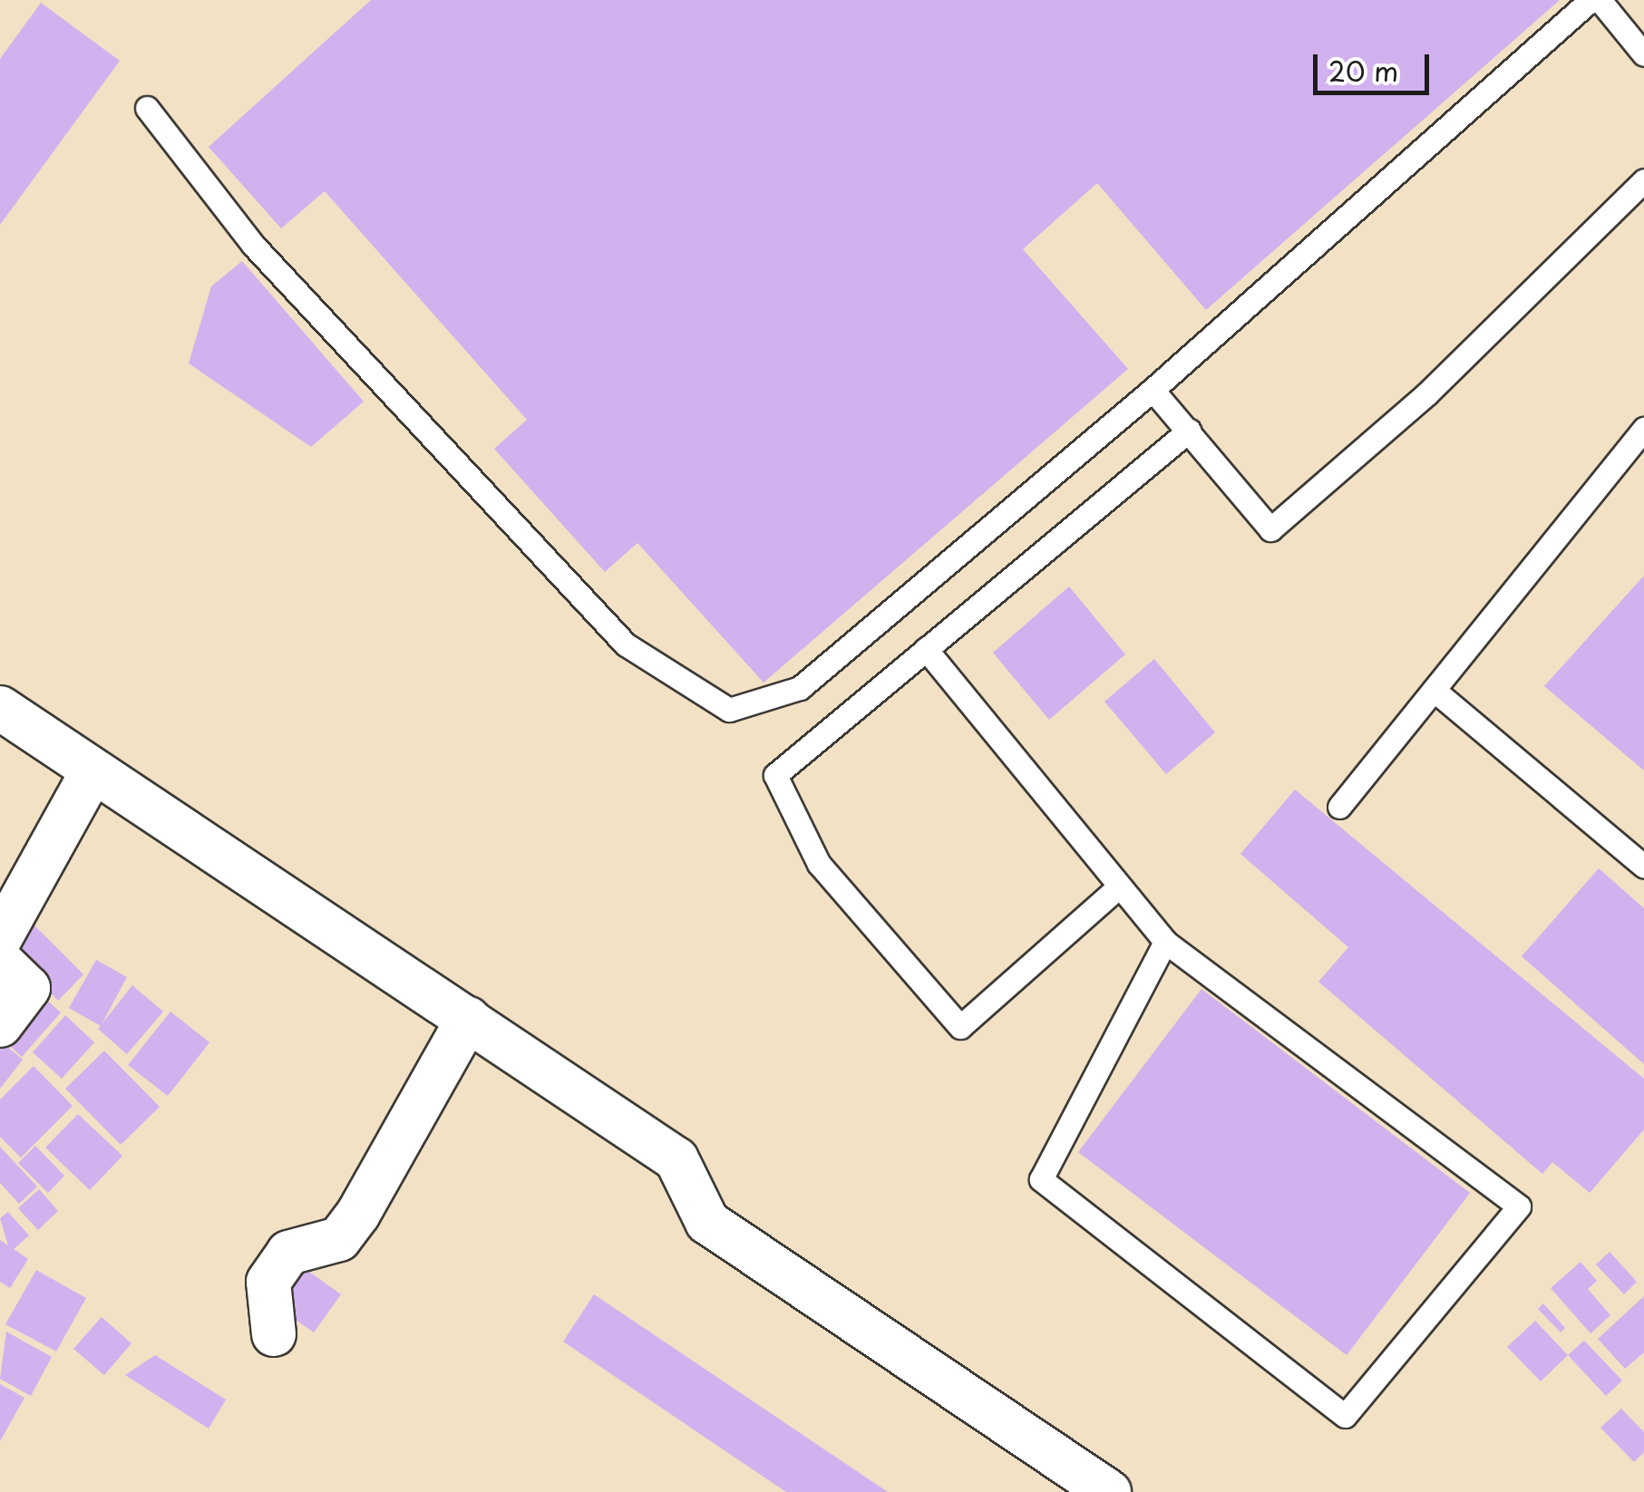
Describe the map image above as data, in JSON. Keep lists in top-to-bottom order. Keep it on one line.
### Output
{"scale_bar":"20 m"}
